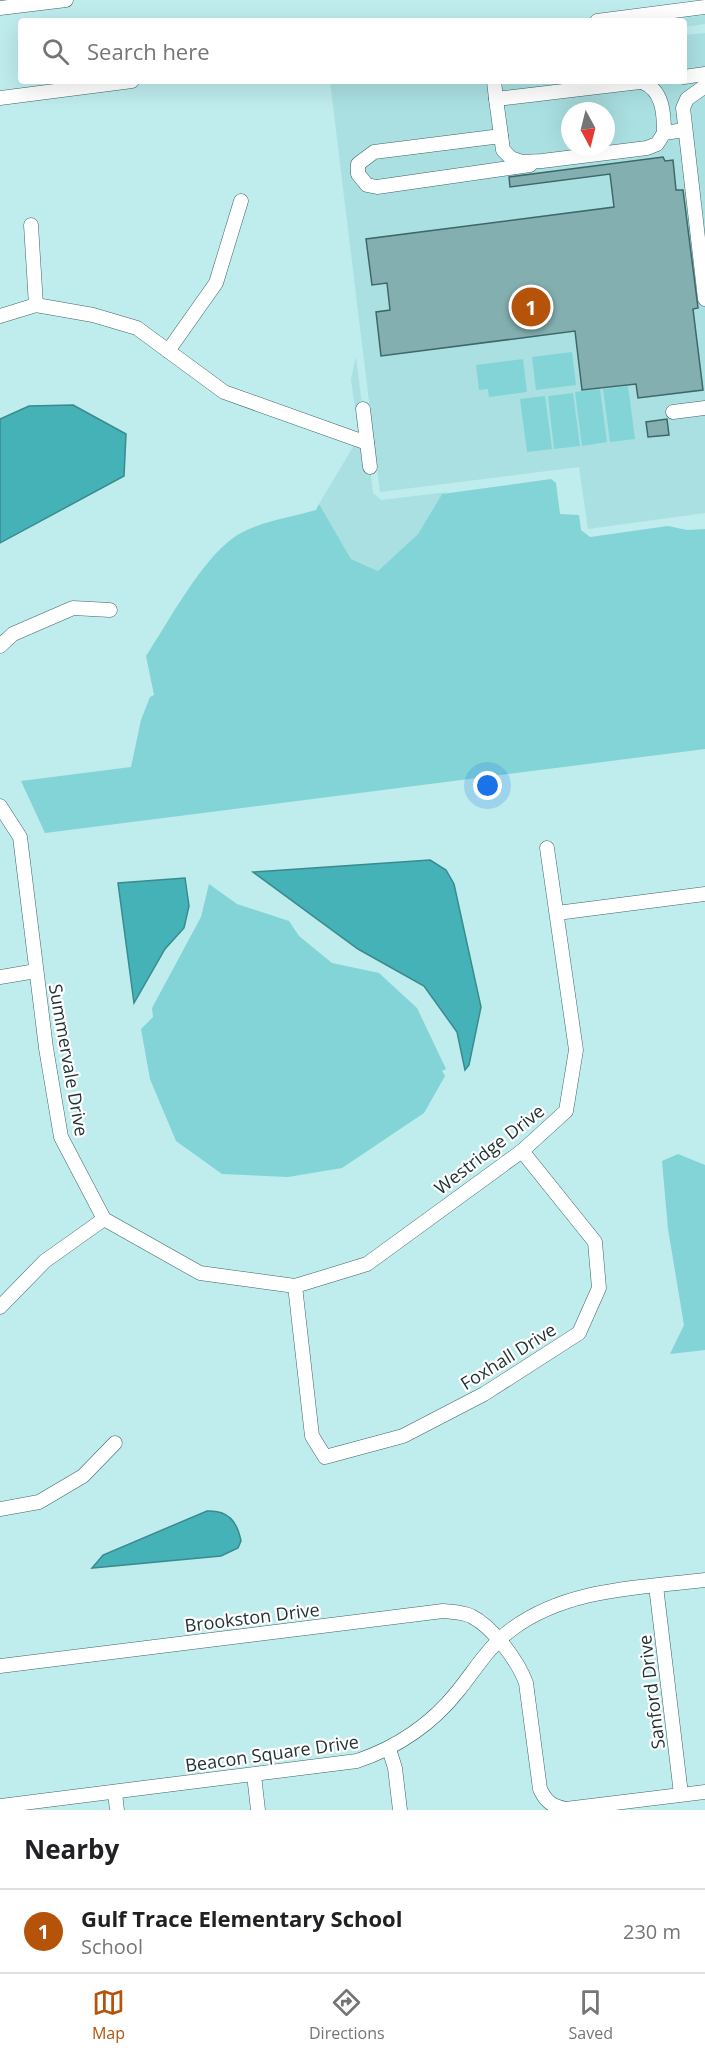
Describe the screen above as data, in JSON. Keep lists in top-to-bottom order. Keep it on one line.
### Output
{"streets":{"street":["Summervale Drive","Westridge Drive","Foxhall Drive","Brookston Drive","Sanford Drive","Beacon Square Drive"]},"crossings":[["Westridge Drive","Foxhall Drive"],["Brookston Drive","Sanford Drive"],["Brookston Drive","Beacon Square Drive"],["Sanford Drive","Beacon Square Drive"]],"north":"bottom","page":{"search":"Search here","pins":"1","heading":"Nearby","list":[{"mark":"1","name":"Gulf Trace Elementary School","note":"School","value":"230 m"}],"nav":["Map","Directions","Saved"]}}
